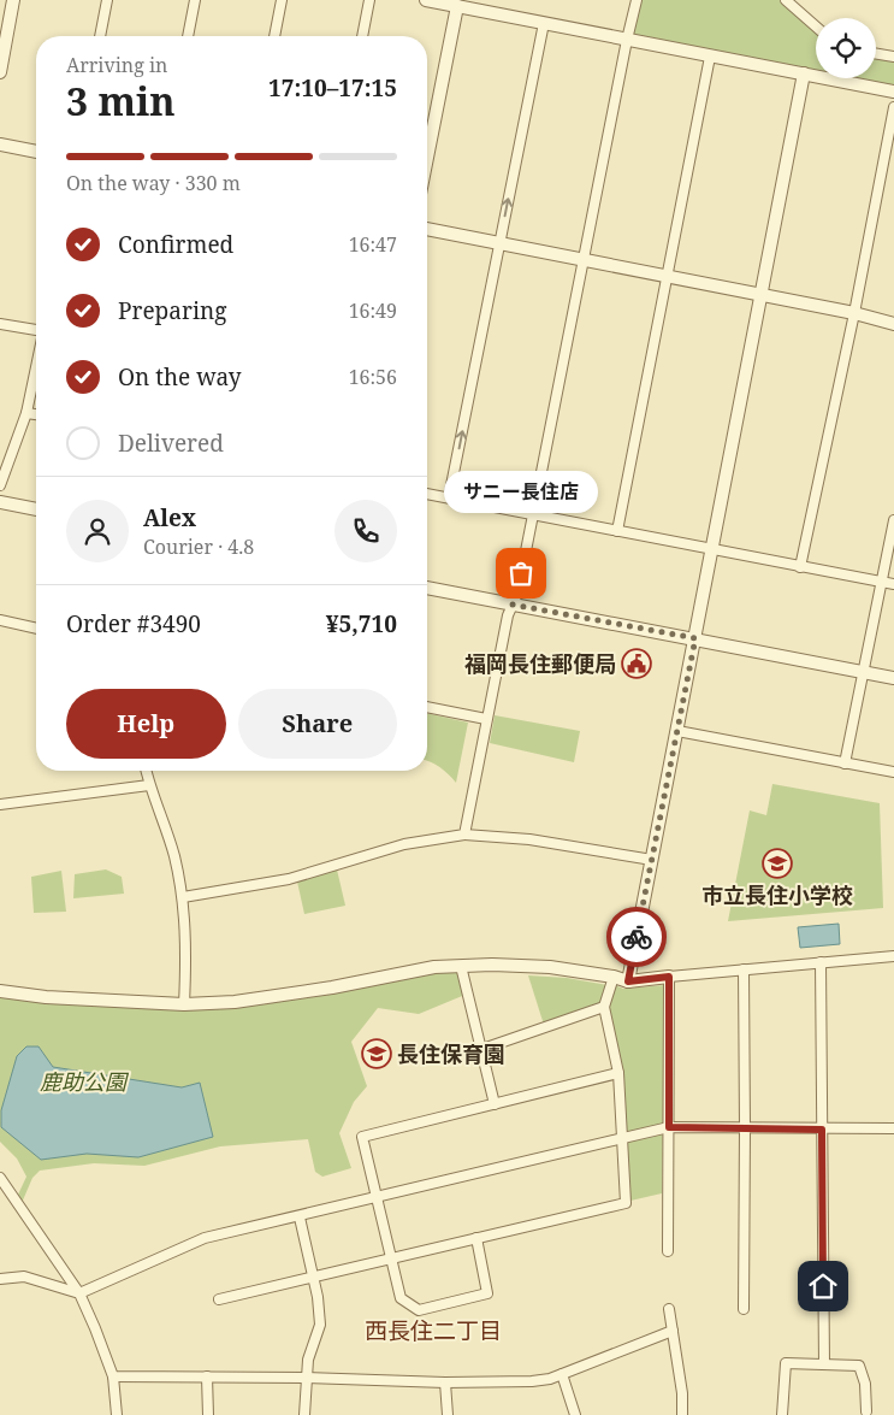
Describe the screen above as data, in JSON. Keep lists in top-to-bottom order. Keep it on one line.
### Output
{"districts":["西長住二丁目"],"parks":["鹿助公園"],"places":{"other":["サニー長住店"],"public building":["福岡長住郵便局"],"school or university":["市立長住小学校","長住保育園"]},"page":{"heading":["3 min","Arriving in","17:10–17:15"],"panel":["Alex","Courier · 4.8","Order #3490","¥5,710"],"bar":"On the way · 330 m","list":[["Confirmed","16:47"],["Preparing","16:49"],["On the way","16:56"],"Delivered"],"bubble":"サニー長住店","buttons":["Help","Share"]}}
